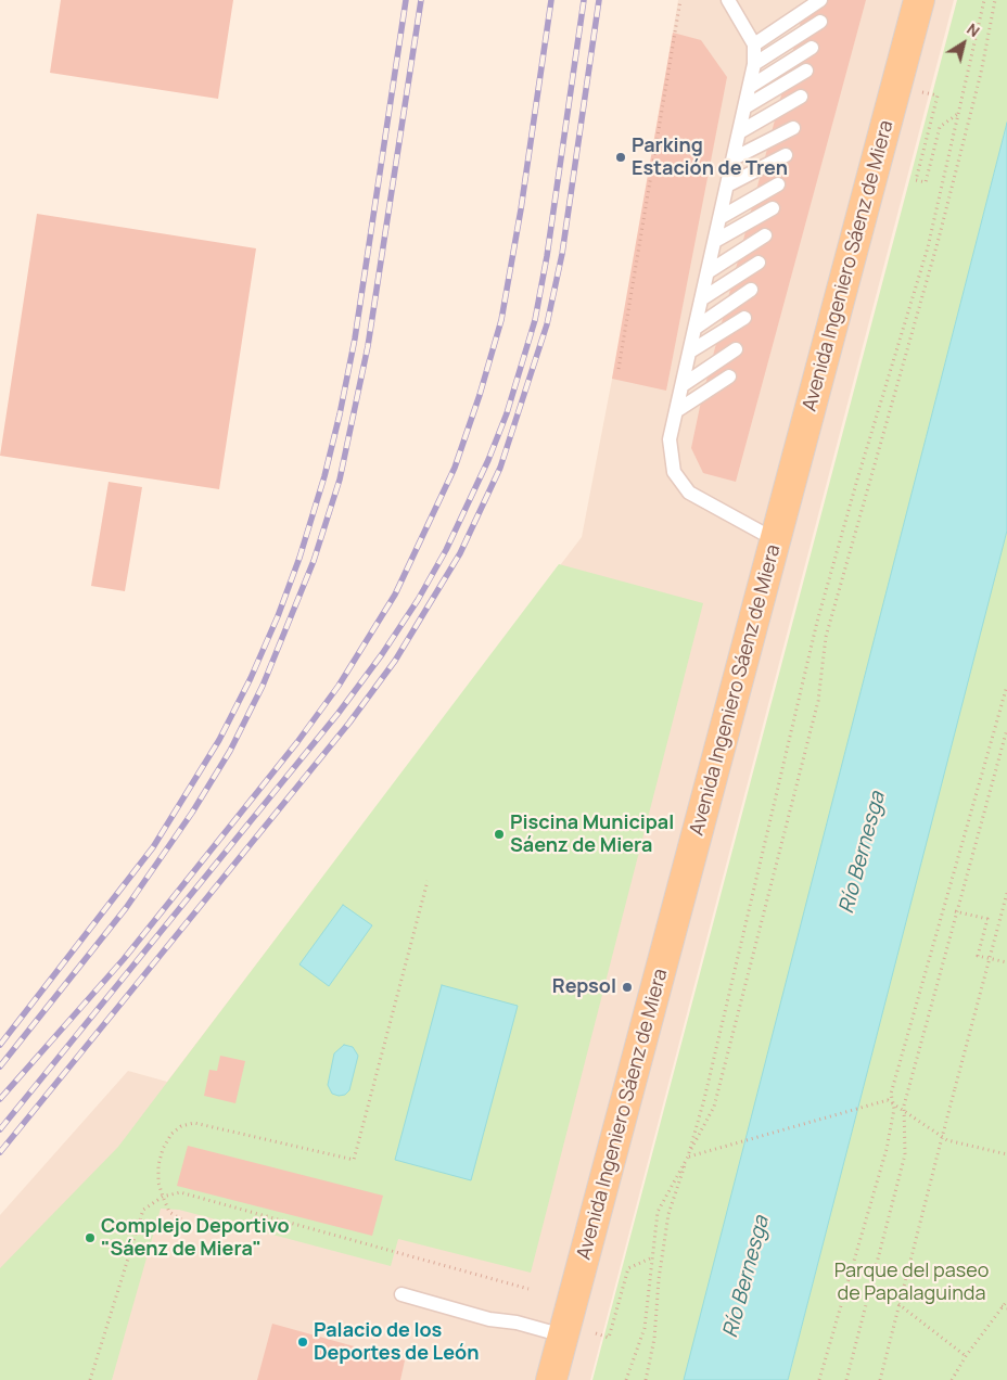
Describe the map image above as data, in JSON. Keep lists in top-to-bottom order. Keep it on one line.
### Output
{"streets":{"main road":["Avenida Ingeniero Sáenz de Miera"]},"water":["Río Bernesga"],"parks":["Parque del paseo de Papalaguinda"],"places":["Parking Estación de Tren","Piscina Municipal Sáenz de Miera","Repsol","Complejo Deportivo \"Sáenz de Miera\"","Palacio de los Deportes de León"],"north":"top right"}
